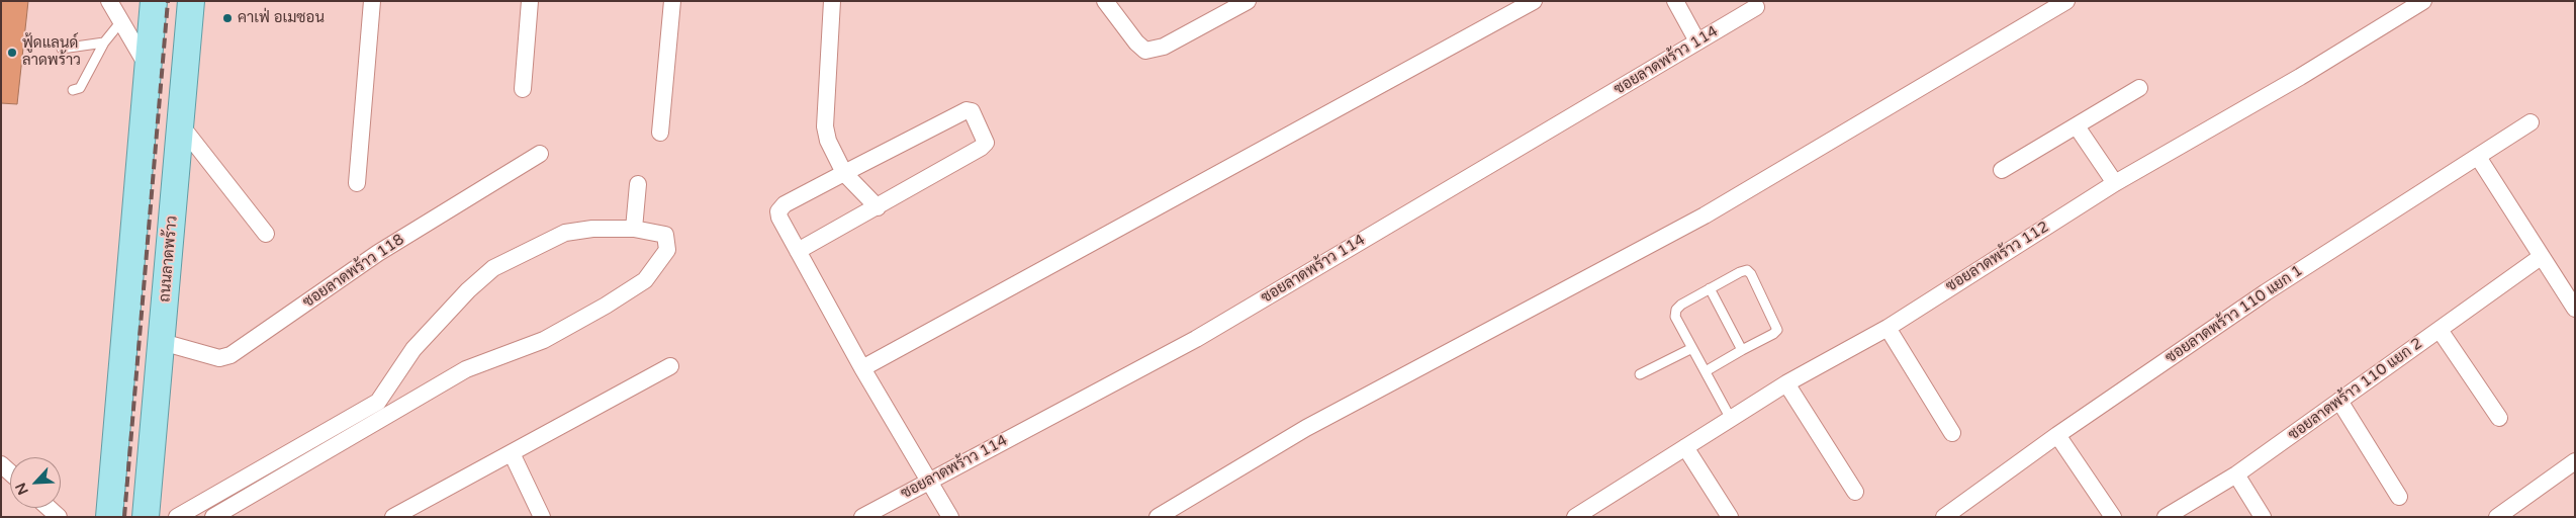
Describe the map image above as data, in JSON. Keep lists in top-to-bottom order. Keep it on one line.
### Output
{"streets":{"main road":["ถนนลาดพร้าว"],"street":["ซอยลาดพร้าว 114","ซอยลาดพร้าว 112","ซอยลาดพร้าว 118","ซอยลาดพร้าว 110 แยก 1","ซอยลาดพร้าว 110 แยก 2"]},"crossings":[["ถนนลาดพร้าว","ซอยลาดพร้าว 118"]],"places":["คาเฟ่ อเมซอน","ฟู้ดแลนด์ ลาดพร้าว"],"north":"bottom left"}
